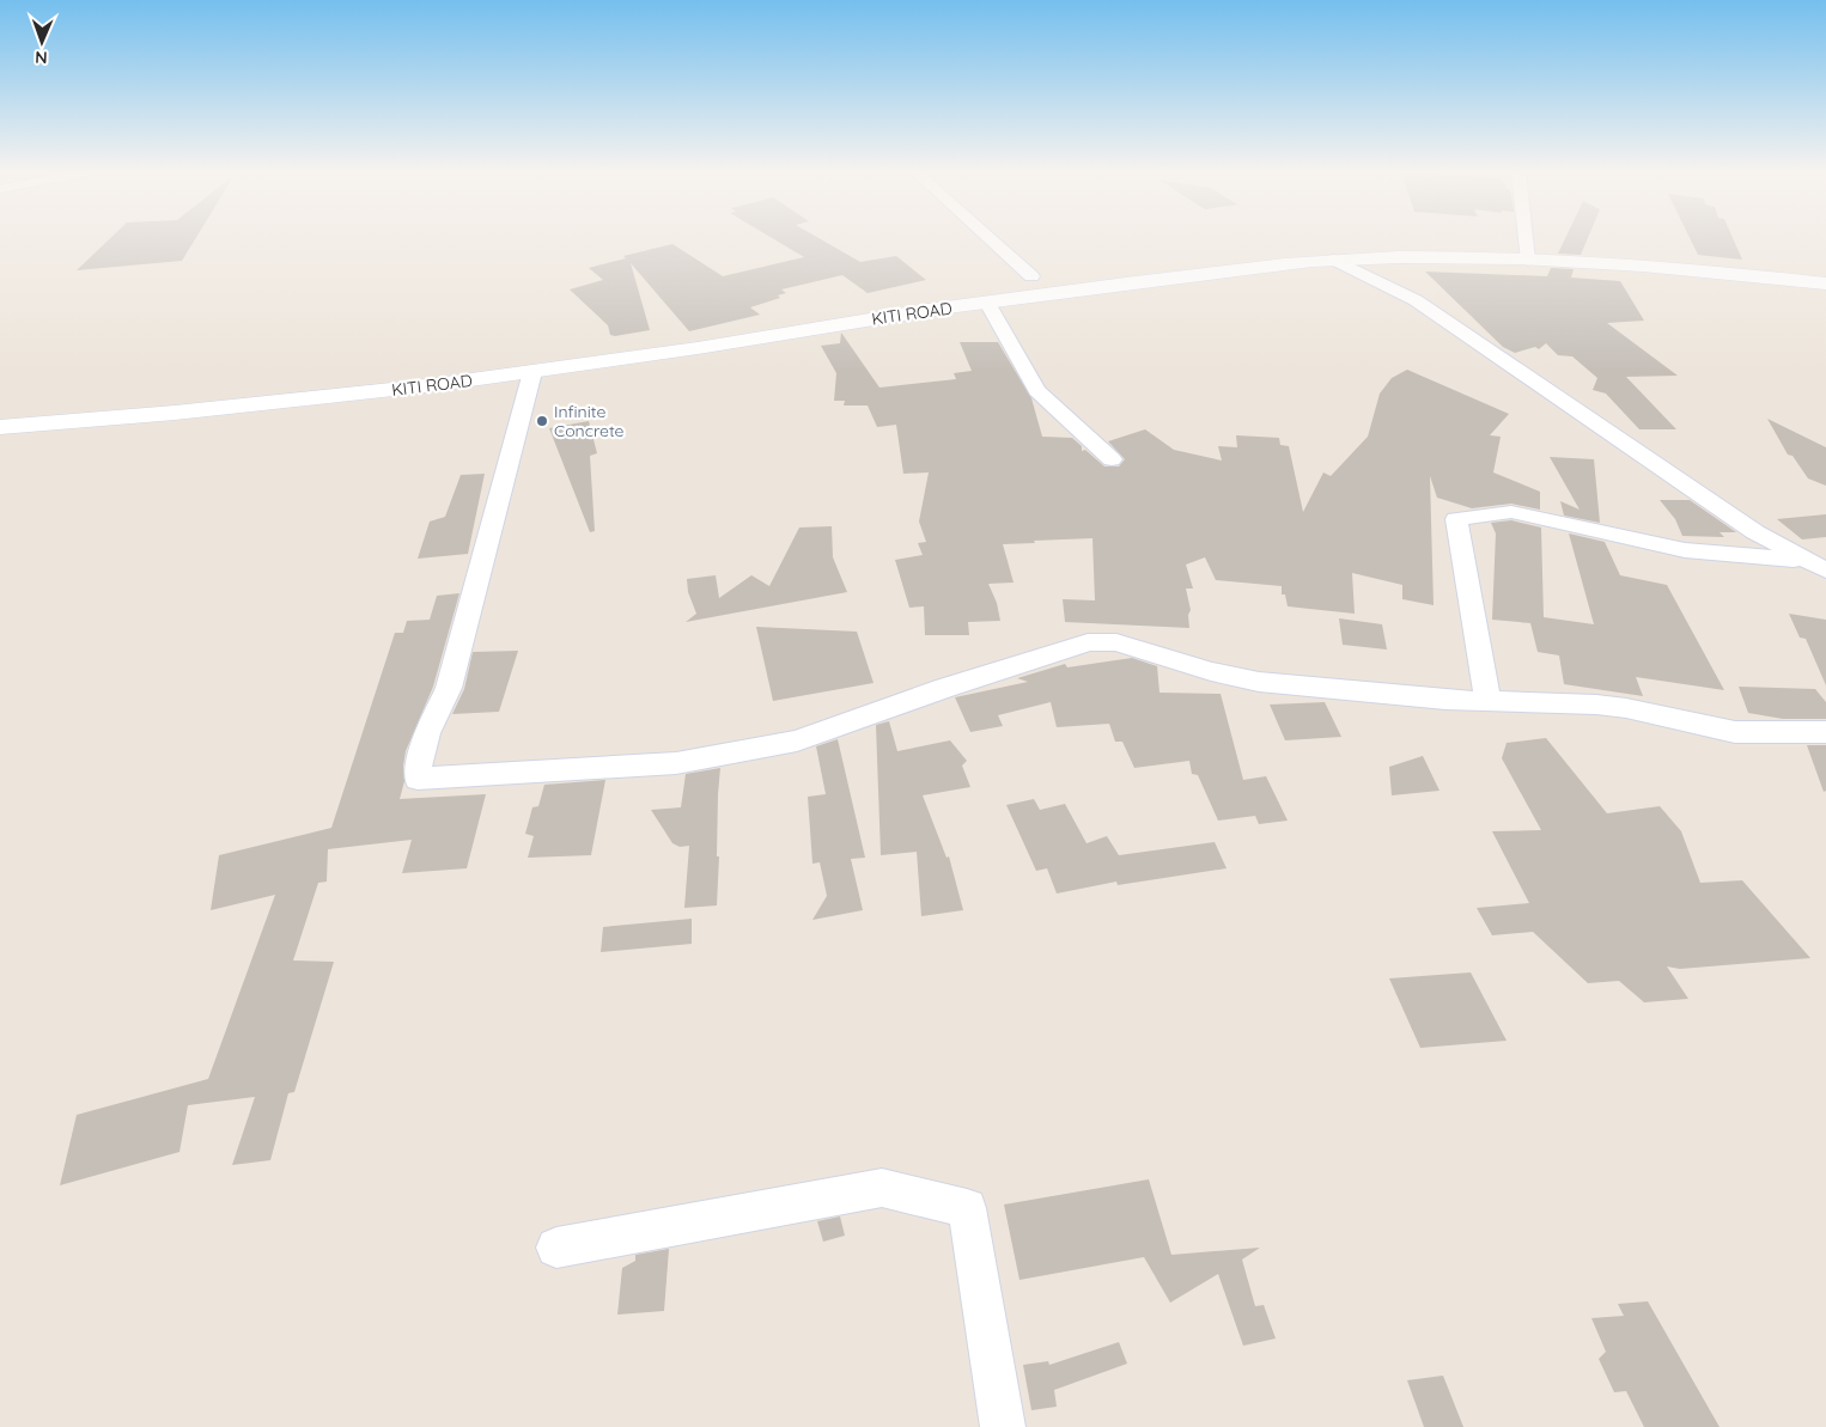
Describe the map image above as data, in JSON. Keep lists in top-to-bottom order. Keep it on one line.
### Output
{"streets":{"street":["KITI ROAD"]},"places":["Infinite Concrete"],"north":"bottom"}
